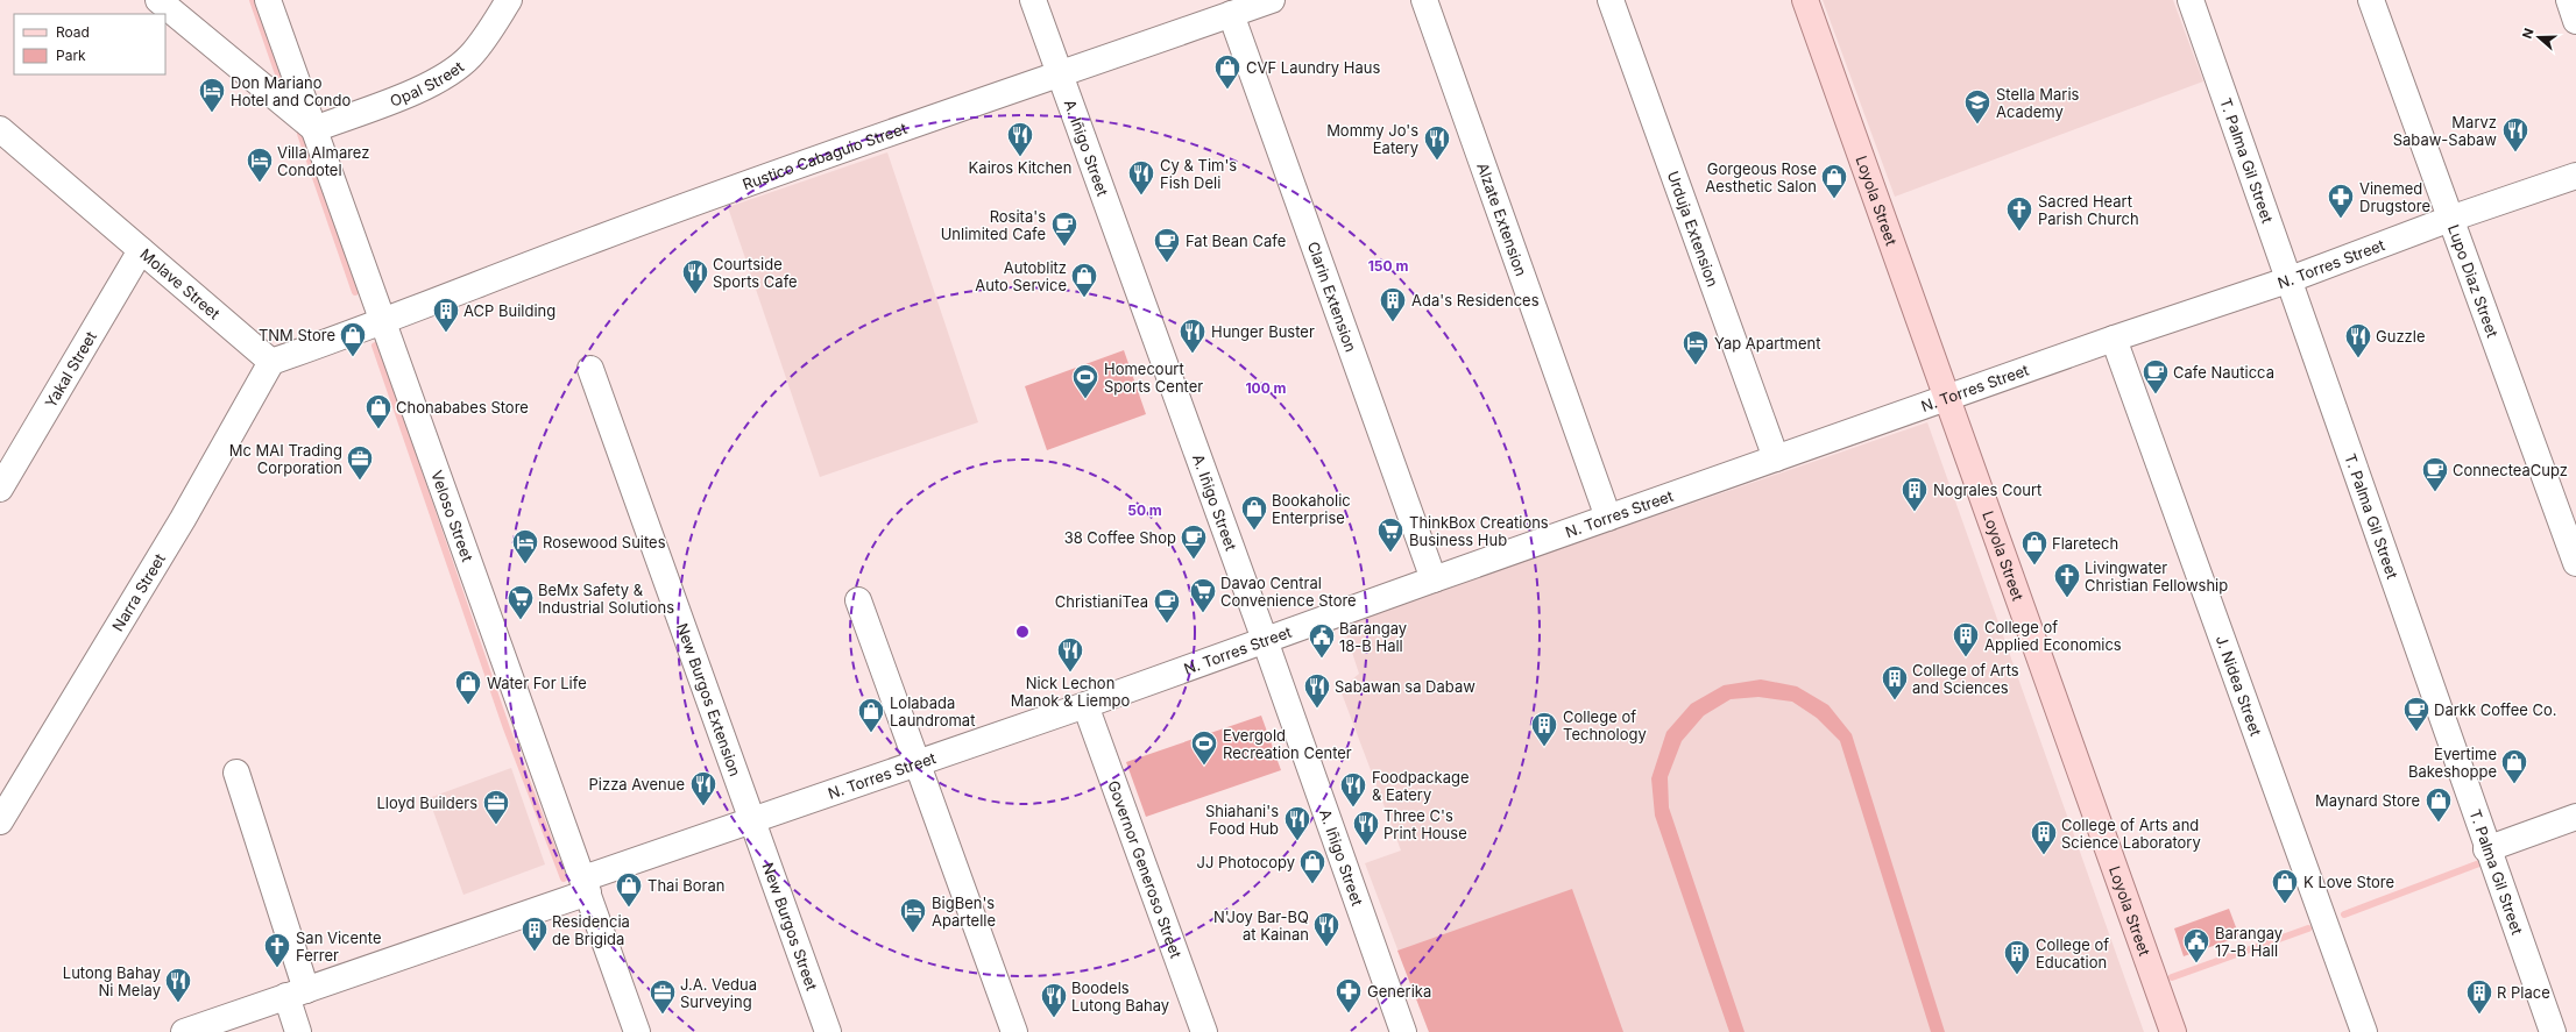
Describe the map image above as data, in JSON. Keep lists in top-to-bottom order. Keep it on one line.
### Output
{"streets":{"main road":["Loyola Street"],"street":["Opal Street","A. Iñigo Street","Rustico Cabaguio Street","T. Palma Gil Street","Alzate Extension","Urduja Extension","N. Torres Street","Lupo Diaz Street","Molave Street","Clarin Extension","Yakal Street","Veloso Street","Narra Street","J. Nidea Street","New Burgos Extension","Governor Generoso Street","New Burgos Street"]},"crossings":[["Opal Street","Veloso Street"],["A. Iñigo Street","Rustico Cabaguio Street"],["A. Iñigo Street","N. Torres Street"],["Rustico Cabaguio Street","Clarin Extension"],["Rustico Cabaguio Street","Veloso Street"],["T. Palma Gil Street","N. Torres Street"],["Loyola Street","N. Torres Street"],["Alzate Extension","N. Torres Street"],["Urduja Extension","N. Torres Street"],["N. Torres Street","Lupo Diaz Street"],["N. Torres Street","Clarin Extension"],["N. Torres Street","Veloso Street"],["N. Torres Street","J. Nidea Street"],["N. Torres Street","New Burgos Extension"],["N. Torres Street","Governor Generoso Street"],["N. Torres Street","New Burgos Street"],["Molave Street","Yakal Street"],["Molave Street","Narra Street"],["New Burgos Extension","New Burgos Street"]],"places":{"shop":["CVF Laundry Haus","Gorgeous Rose Aesthetic Salon","Autoblitz Auto Service","TNM Store","Chonababes Store","Bookaholic Enterprise","Flaretech","Water For Life","Lolabada Laundromat","Evertime Bakeshoppe","Maynard Store","JJ Photocopy","K Love Store","Thai Boran"],"hotel":["Don Mariano Hotel and Condo","Villa Almarez Condotel","Yap Apartment","Rosewood Suites","BigBen's Apartelle"],"school or university":["Stella Maris Academy"],"restaurant":["Marvz Sabaw-Sabaw","Kairos Kitchen","Mommy Jo's Eatery","Cy & Tim's Fish Deli","Courtside Sports Cafe","Hunger Buster","Guzzle","Nick Lechon Manok & Liempo","Sabawan sa Dabaw","Pizza Avenue","Foodpackage & Eatery","Shiahani's Food Hub","Three C's Print House","N'Joy Bar-BQ at Kainan","Lutong Bahay Ni Melay","Boodels Lutong Bahay"],"pharmacy":["Vinemed Drugstore","Generika"],"church":["Sacred Heart Parish Church","Livingwater Christian Fellowship","San Vicente Ferrer"],"cafe":["Rosita's Unlimited Cafe","Fat Bean Cafe","Cafe Nauticca","ConnecteaCupz","38 Coffee Shop","ChristianiTea","Darkk Coffee Co."],"building":["Ada's Residences","ACP Building","Nograles Court","College of Applied Economics","College of Arts and Sciences","College of Technology","College of Arts and Science Laboratory","Residencia de Brigida","College of Education","R Place"],"sports":["Homecourt Sports Center","Evergold Recreation Center"],"office":["Mc MAI Trading Corporation","Lloyd Builders","J.A. Vedua Surveying"],"supermarket":["ThinkBox Creations Business Hub","Davao Central Convenience Store","BeMx Safety & Industrial Solutions"],"public building":["Barangay 18-B Hall","Barangay 17-B Hall"]},"legend":["Road","Park"],"north":"left","rings":["150 m","100 m","50 m"]}
